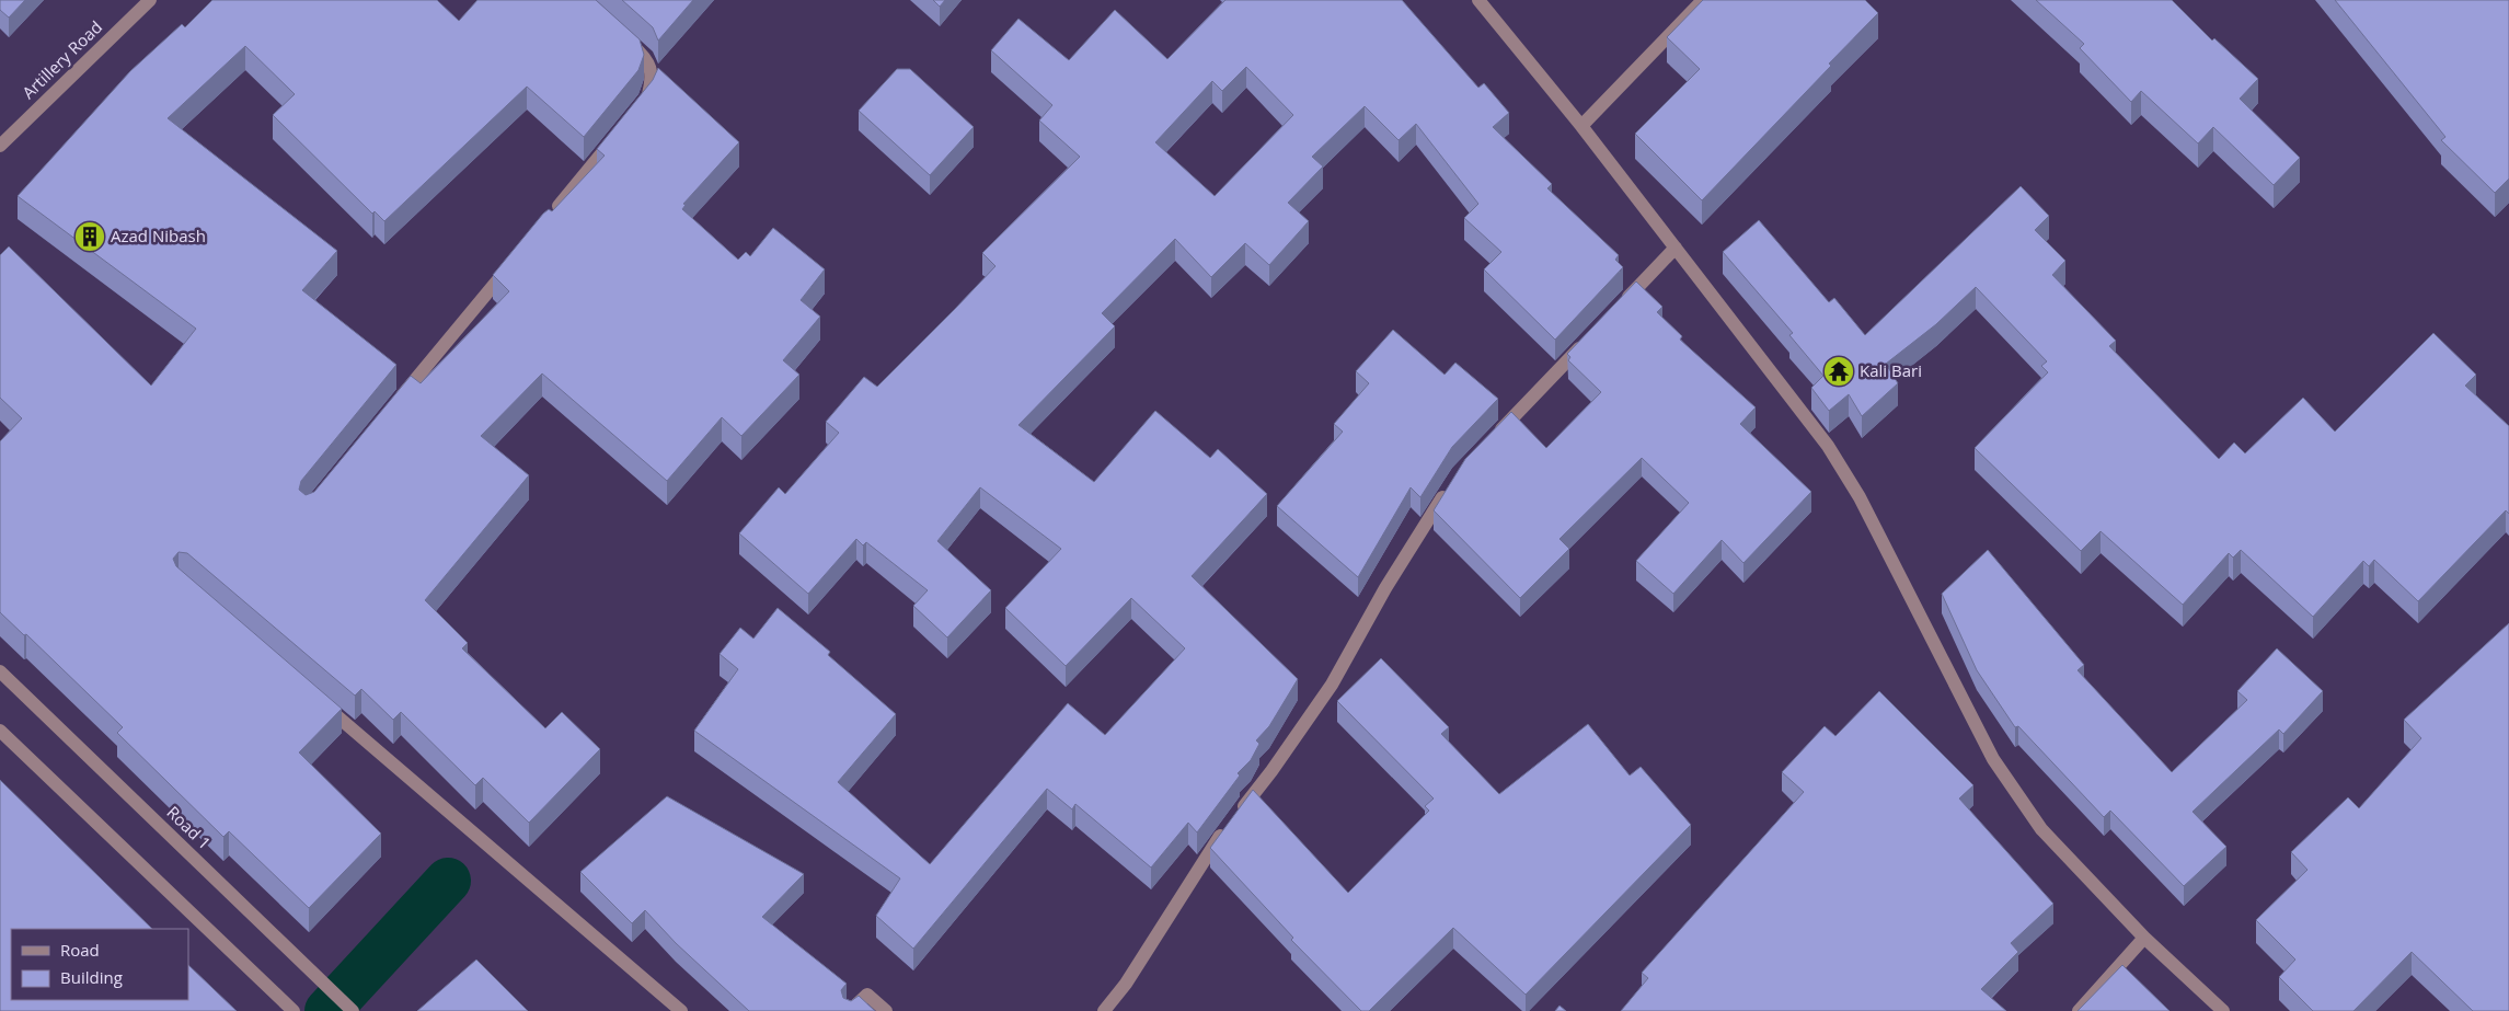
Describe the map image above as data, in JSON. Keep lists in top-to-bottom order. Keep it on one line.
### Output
{"streets":{"street":["Artillery Road","Road 1"]},"places":{"building":["Azad Nibash"],"temple":["Kali Bari"]},"legend":["Road","Building"]}
